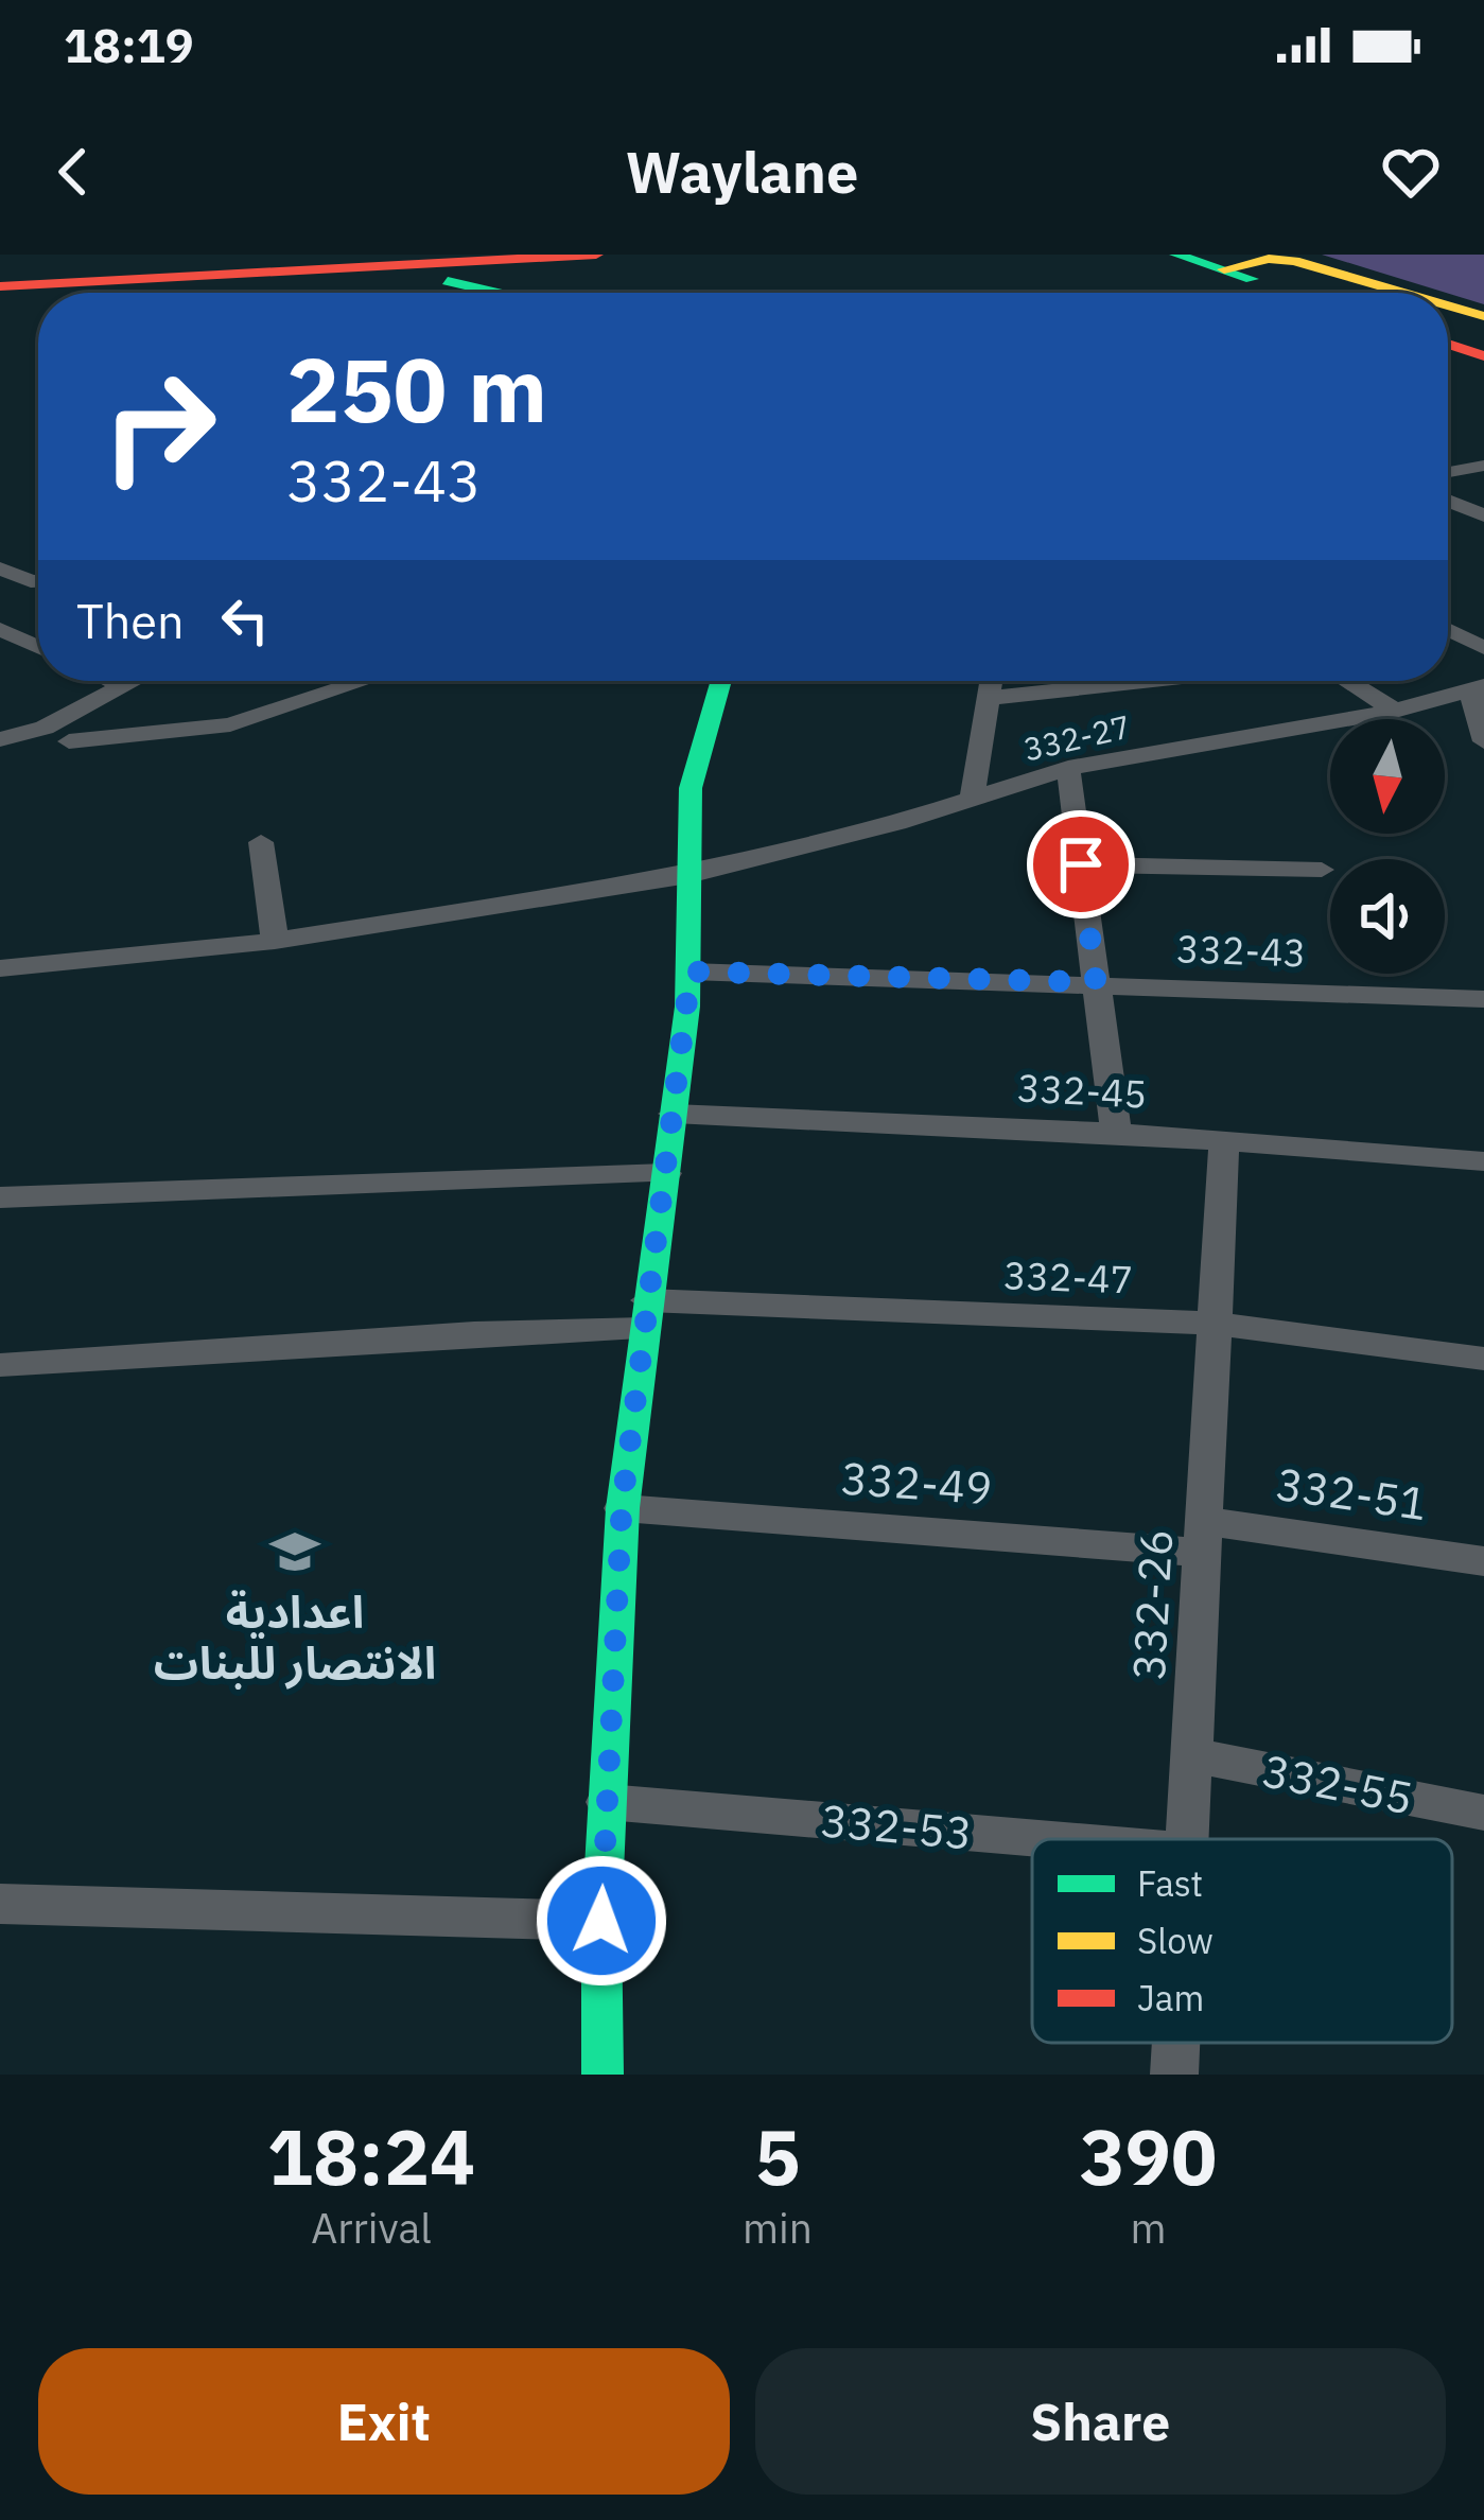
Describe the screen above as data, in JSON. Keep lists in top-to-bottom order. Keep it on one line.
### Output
{"streets":{"street":["332-27","332-43","332-45","332-47","332-49","332-51","332-26","332-55","332-53"]},"crossings":[["332-45","332-26"],["332-47","332-26"],["332-49","332-51"],["332-49","332-26"],["332-51","332-26"],["332-26","332-55"]],"places":{"school or university":["اعدادية الانتصار للبنات"]},"legend":["Fast","Slow","Jam"],"north":"bottom","page":{"status":"18:19","header":"Waylane","turn":["250 m","332-43"],"then":"Then","eta":["18:24","Arrival","5","min","390","m"],"buttons":["Exit","Share"]}}
